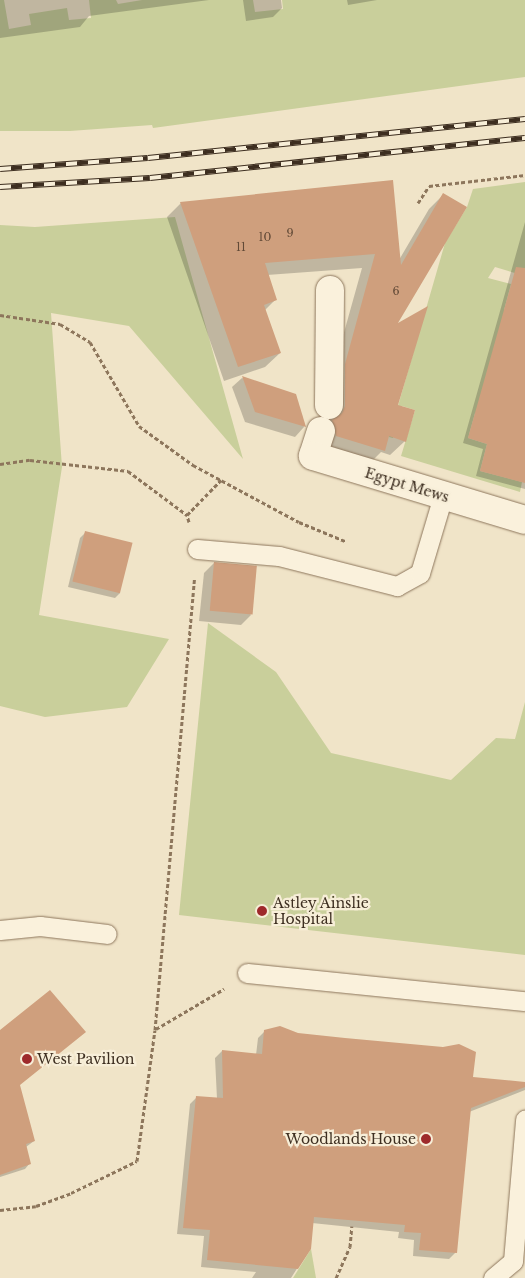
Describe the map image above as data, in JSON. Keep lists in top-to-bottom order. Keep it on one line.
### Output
{"streets":{"street":["Egypt Mews"]},"places":["Astley Ainslie Hospital","West Pavilion","Woodlands House"],"house_numbers":["9","10","11","6"]}
